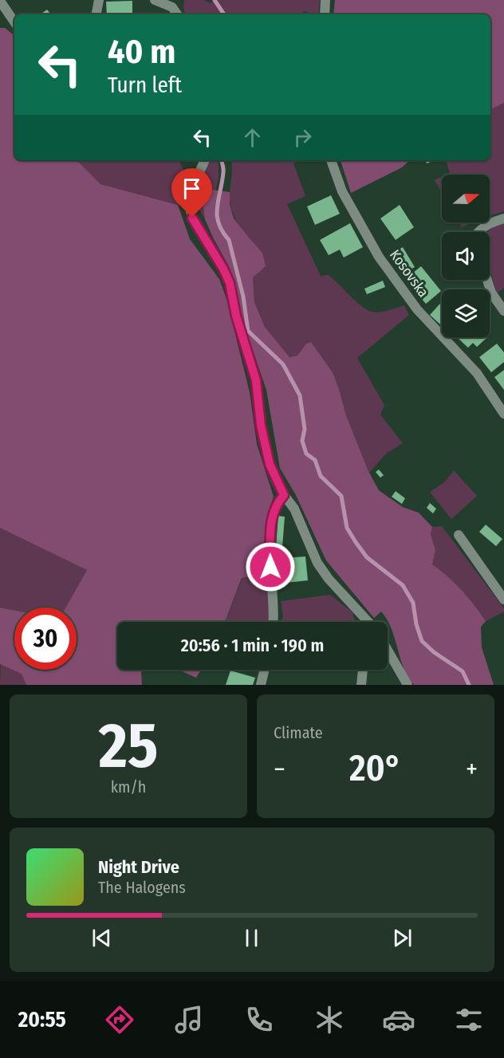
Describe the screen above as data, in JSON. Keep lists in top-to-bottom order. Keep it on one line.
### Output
{"streets":{"street":["Kosovska"]},"north":"right","page":{"turn":["40 m","Turn left"],"limit":"30","trip":"20:56 · 1 min · 190 m","tile":[["25","km/h"],"Climate"],"heat":["−","20°","+"],"song":["Night Drive","The Halogens"],"tabs":"20:55"}}
